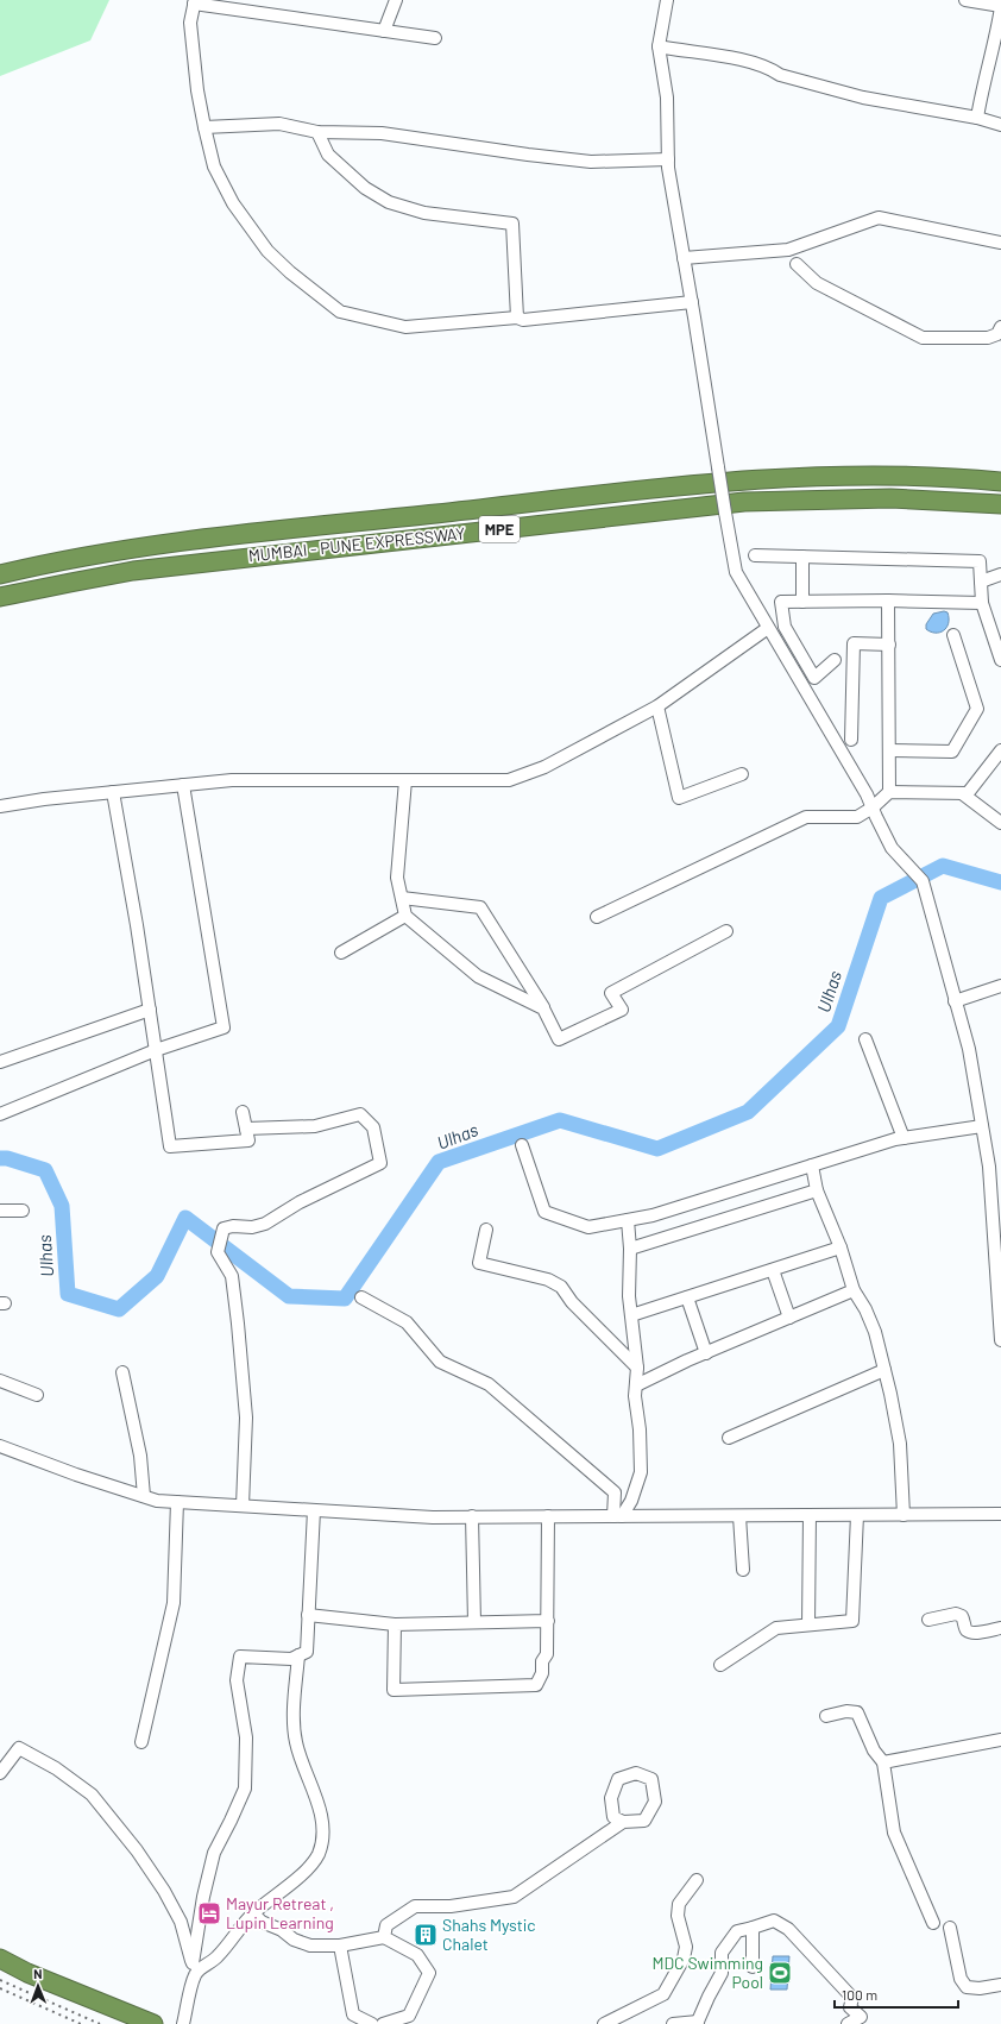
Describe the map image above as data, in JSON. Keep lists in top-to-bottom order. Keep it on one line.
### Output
{"streets":{"highway":["MPE","MUMBAI - PUNE EXPRESSWAY"]},"water":["Ulhas"],"places":{"hotel":["Mayur Retreat , Lupin Learning"],"building":["Shahs Mystic Chalet"],"sports":["MDC Swimming Pool"]},"scale_bar":"100 m","north":"top"}
